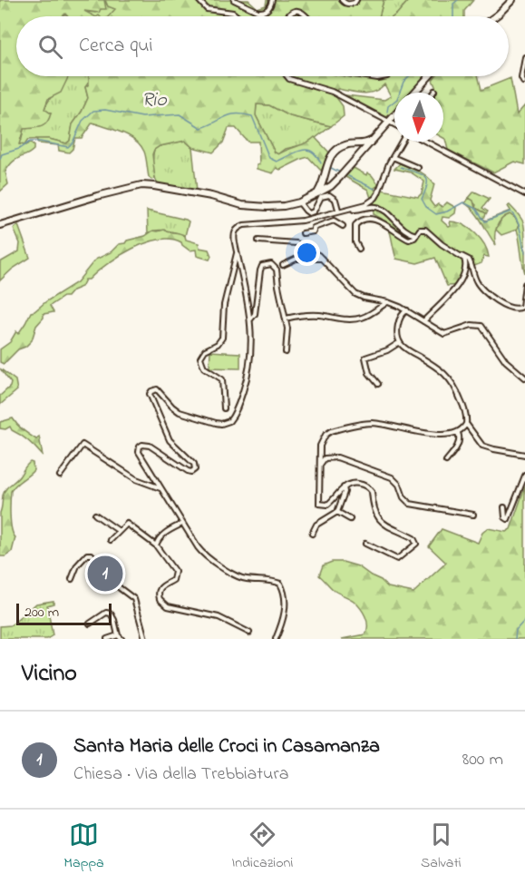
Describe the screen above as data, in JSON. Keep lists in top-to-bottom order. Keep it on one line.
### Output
{"water":["Rio"],"scale_bar":"200 m","north":"bottom","page":{"search":"Cerca qui","pins":"1","scale":"200 m","heading":"Vicino","list":[{"mark":"1","name":"Santa Maria delle Croci in Casamanza","note":"Chiesa · Via della Trebbiatura","value":"800 m"}],"nav":["Mappa","Indicazioni","Salvati"]}}
